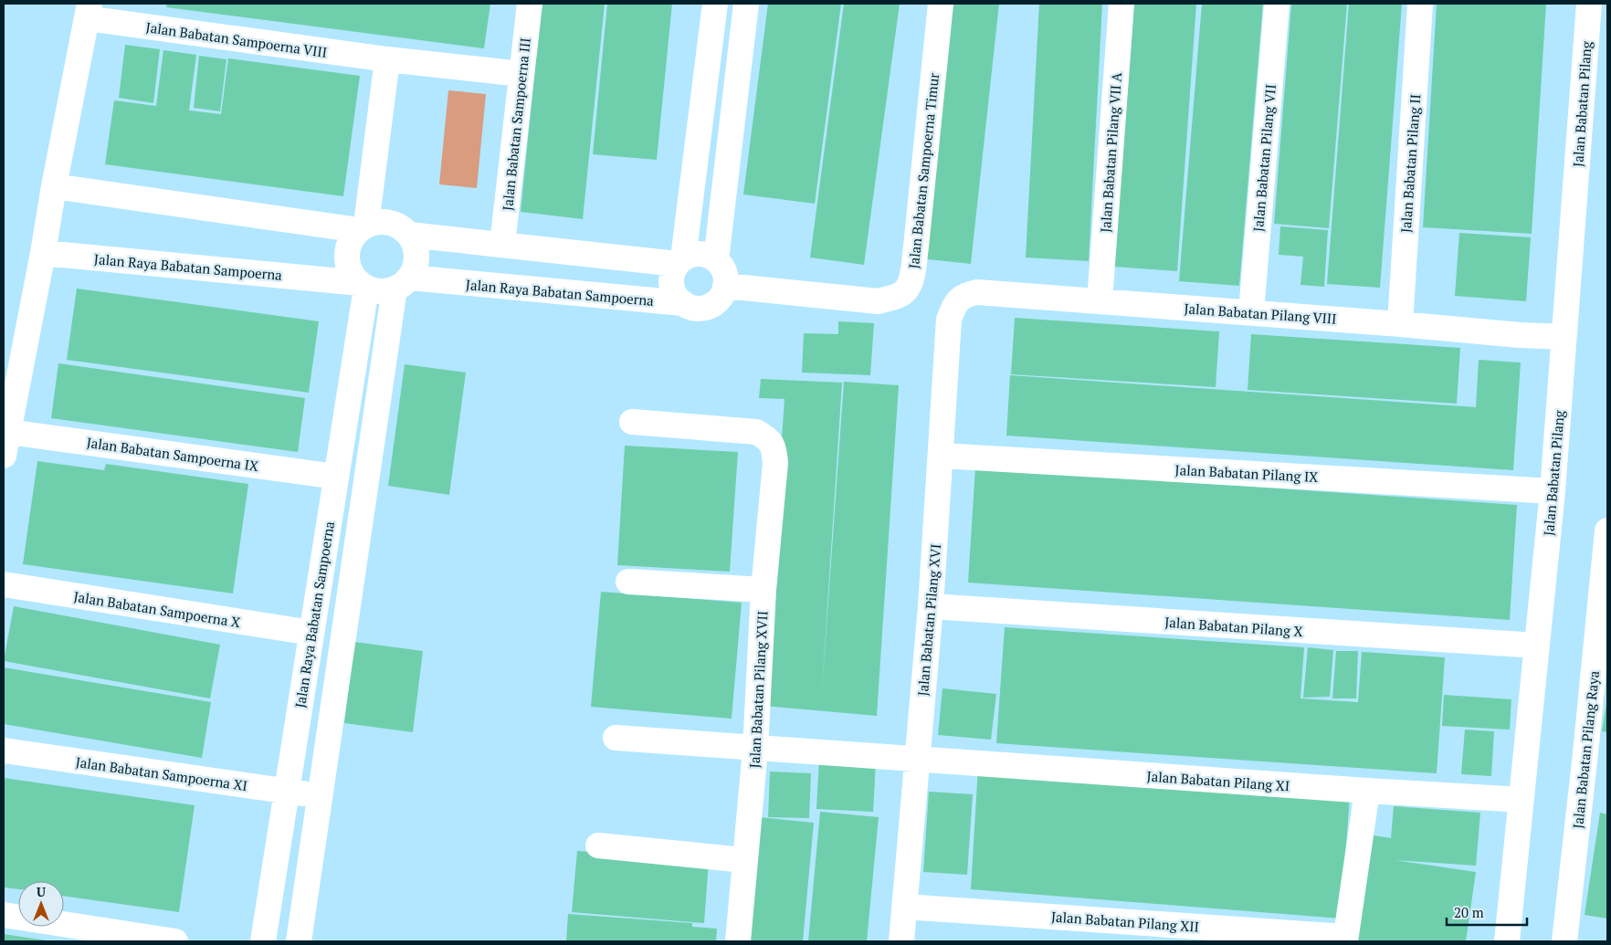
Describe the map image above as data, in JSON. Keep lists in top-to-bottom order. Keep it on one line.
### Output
{"streets":{"street":["Jalan Babatan Sampoerna VIII","Jalan Babatan Pilang","Jalan Babatan Sampoerna III","Jalan Babatan Pilang VII A","Jalan Babatan Pilang VII","Jalan Babatan Pilang II","Jalan Babatan Sampoerna Timur","Jalan Raya Babatan Sampoerna","Jalan Babatan Pilang VIII","Jalan Babatan Sampoerna IX","Jalan Babatan Pilang IX","Jalan Babatan Sampoerna X","Jalan Babatan Pilang XVI","Jalan Babatan Pilang X","Jalan Babatan Pilang XVII","Jalan Babatan Pilang Raya","Jalan Babatan Sampoerna XI","Jalan Babatan Pilang XI","Jalan Babatan Pilang XII"]},"crossings":[["Jalan Babatan Sampoerna VIII","Jalan Babatan Sampoerna III"],["Jalan Babatan Pilang","Jalan Babatan Pilang VIII"],["Jalan Babatan Pilang","Jalan Babatan Pilang IX"],["Jalan Babatan Pilang","Jalan Babatan Pilang X"],["Jalan Babatan Pilang","Jalan Babatan Pilang XI"],["Jalan Babatan Pilang VII A","Jalan Babatan Pilang VIII"],["Jalan Babatan Pilang VII","Jalan Babatan Pilang VIII"],["Jalan Babatan Pilang II","Jalan Babatan Pilang VIII"],["Jalan Babatan Sampoerna Timur","Jalan Raya Babatan Sampoerna"],["Jalan Raya Babatan Sampoerna","Jalan Babatan Sampoerna IX"],["Jalan Raya Babatan Sampoerna","Jalan Babatan Sampoerna X"],["Jalan Raya Babatan Sampoerna","Jalan Babatan Sampoerna XI"],["Jalan Babatan Pilang VIII","Jalan Babatan Pilang XVI"],["Jalan Babatan Pilang IX","Jalan Babatan Pilang XVI"],["Jalan Babatan Pilang XVI","Jalan Babatan Pilang X"],["Jalan Babatan Pilang XVI","Jalan Babatan Pilang XI"],["Jalan Babatan Pilang XVI","Jalan Babatan Pilang XII"],["Jalan Babatan Pilang XVII","Jalan Babatan Pilang XI"]],"scale_bar":"20 m","north":"top"}
